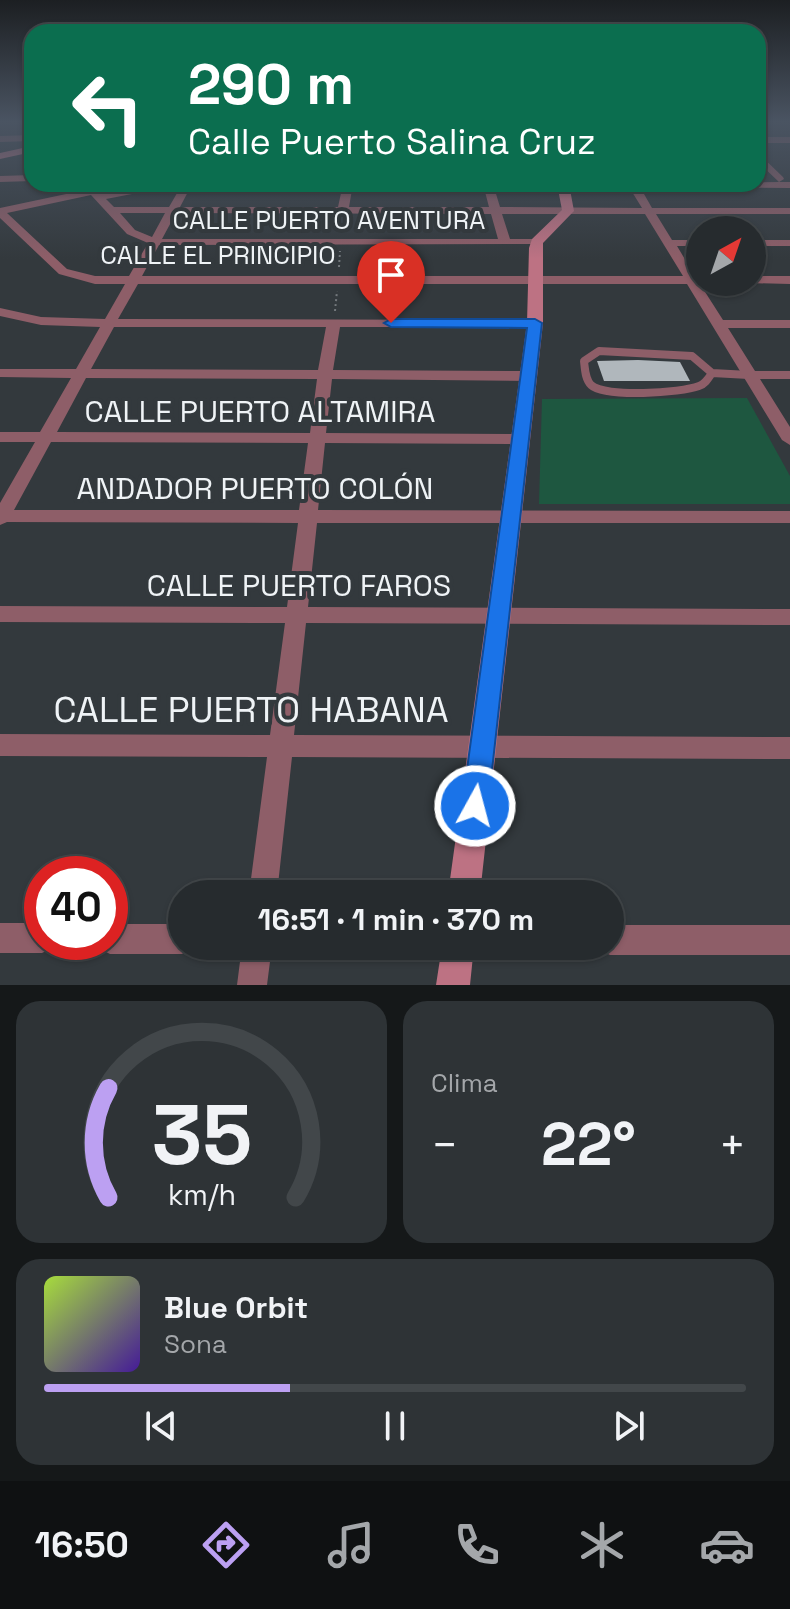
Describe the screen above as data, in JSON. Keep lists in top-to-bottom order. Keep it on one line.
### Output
{"streets":{"street":["CALLE PUERTO AVENTURA","CALLE EL PRINCIPIO","CALLE PUERTO ALTAMIRA","ANDADOR PUERTO COLÓN","CALLE PUERTO FAROS","CALLE PUERTO HABANA"]},"north":"top right","page":{"turn":["290 m","Calle Puerto Salina Cruz"],"limit":"40","trip":"16:51 · 1 min · 370 m","tile":"Clima","heat":["−","22°","+"],"song":["Blue Orbit","Sona"],"tabs":"16:50","gauge":["35","km/h"]}}
